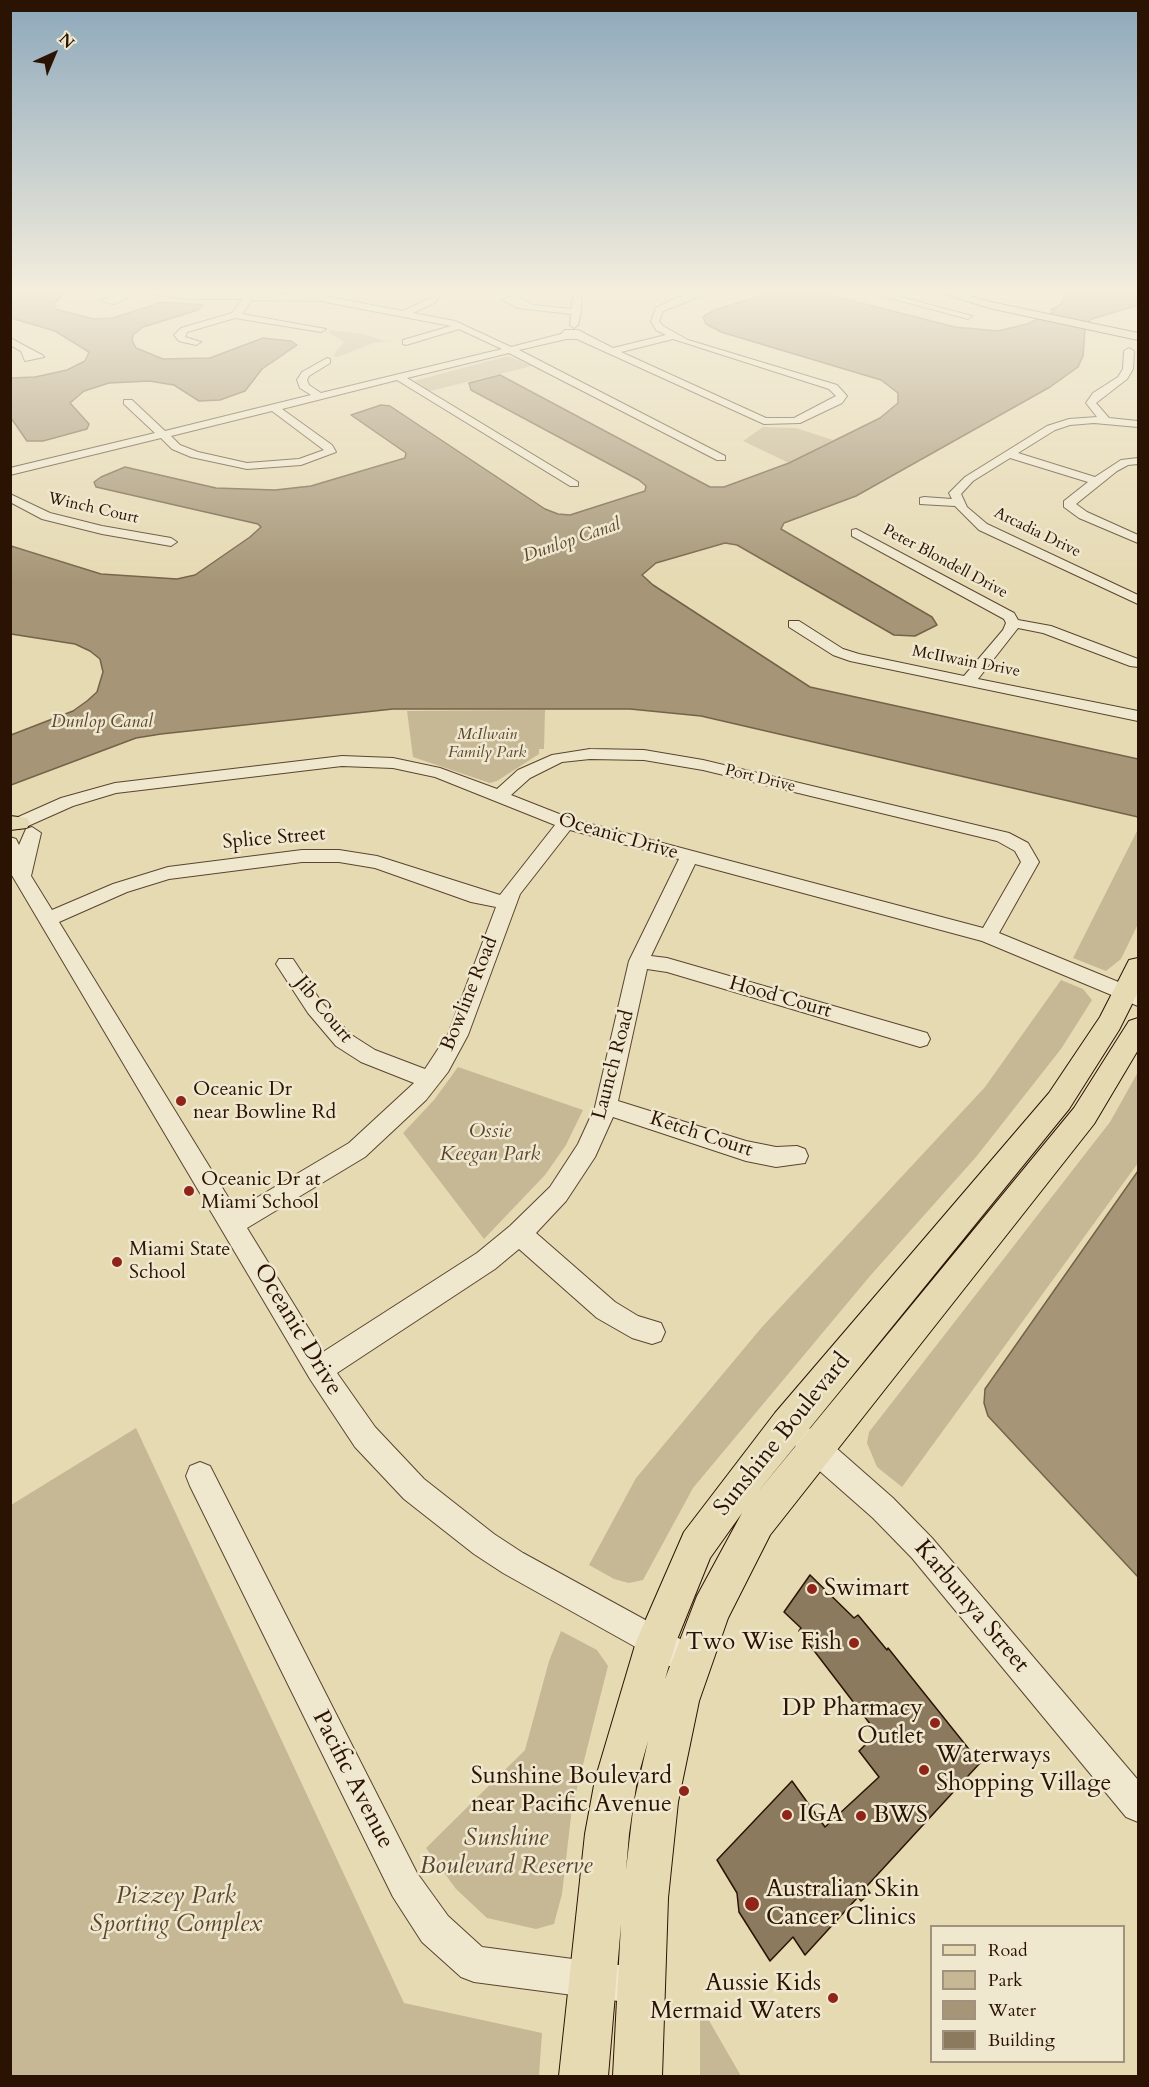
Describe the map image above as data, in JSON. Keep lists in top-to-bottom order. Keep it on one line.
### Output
{"streets":{"main road":["Sunshine Boulevard"],"street":["Winch Court","Arcadia Drive","Peter Blondell Drive","McIIwain Drive","Port Drive","Oceanic Drive","Splice Street","Bowline Road","Hood Court","Jib Court","Launch Road","Ketch Court","Karbunya Street","Pacific Avenue"]},"crossings":[["Peter Blondell Drive","McIIwain Drive"],["Port Drive","Oceanic Drive"],["Oceanic Drive","Splice Street"],["Oceanic Drive","Bowline Road"],["Oceanic Drive","Launch Road"],["Oceanic Drive","Sunshine Boulevard"],["Splice Street","Bowline Road"],["Bowline Road","Jib Court"],["Hood Court","Launch Road"],["Launch Road","Ketch Court"],["Sunshine Boulevard","Karbunya Street"],["Sunshine Boulevard","Pacific Avenue"]],"water":["Dunlop Canal"],"parks":["McIlwain Family Park","Ossie Keegan Park","Sunshine Boulevard Reserve","Pizzey Park Sporting Complex"],"places":["Oceanic Dr near Bowline Rd","Oceanic Dr at Miami School","Miami State School","Swimart","Two Wise Fish","DP Pharmacy Outlet","Waterways Shopping Village","Sunshine Boulevard near Pacific Avenue","IGA","BWS","Australian Skin Cancer Clinics","Aussie Kids Mermaid Waters"],"legend":["Road","Park","Water","Building"],"north":"top right"}
